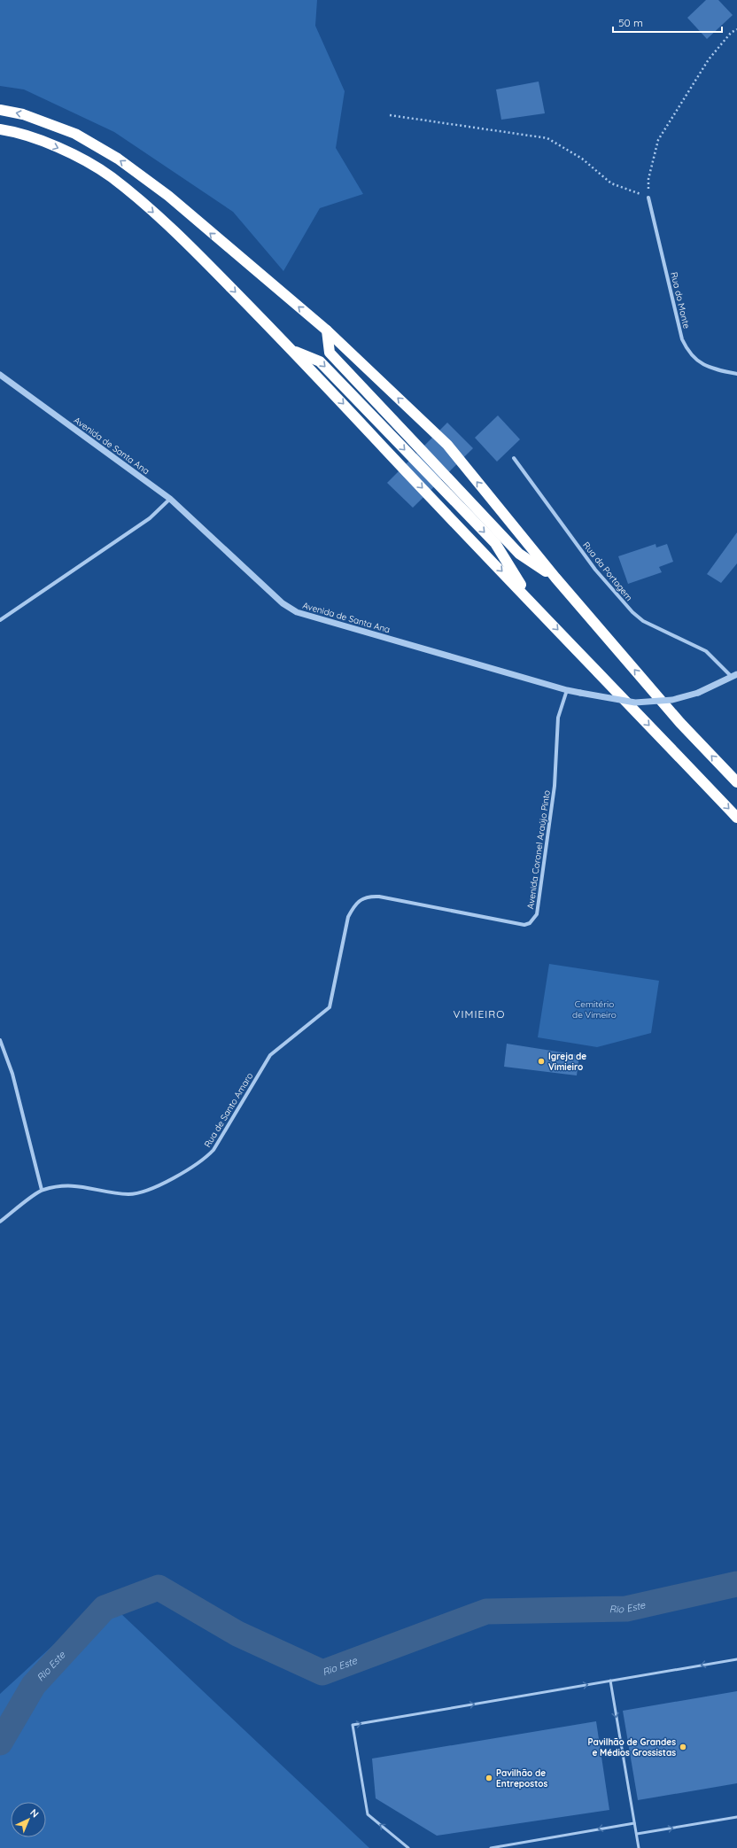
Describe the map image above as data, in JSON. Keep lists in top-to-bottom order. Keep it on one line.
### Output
{"streets":{"street":["Rua do Monte","Avenida de Santa Ana","Rua da Portagem","Avenida Coronel Araújo Pinto","Rua de Santo Amaro"]},"crossings":[["Avenida de Santa Ana","Rua da Portagem"],["Avenida de Santa Ana","Avenida Coronel Araújo Pinto"],["Avenida Coronel Araújo Pinto","Rua de Santo Amaro"]],"districts":["VIMIEIRO"],"water":["Rio Este"],"parks":["Cemitério de Vimeiro"],"places":["Igreja de Vimieiro","Pavilhão de Grandes e Médios Grossistas","Pavilhão de Entrepostos"],"scale_bar":"50 m","north":"top right"}
